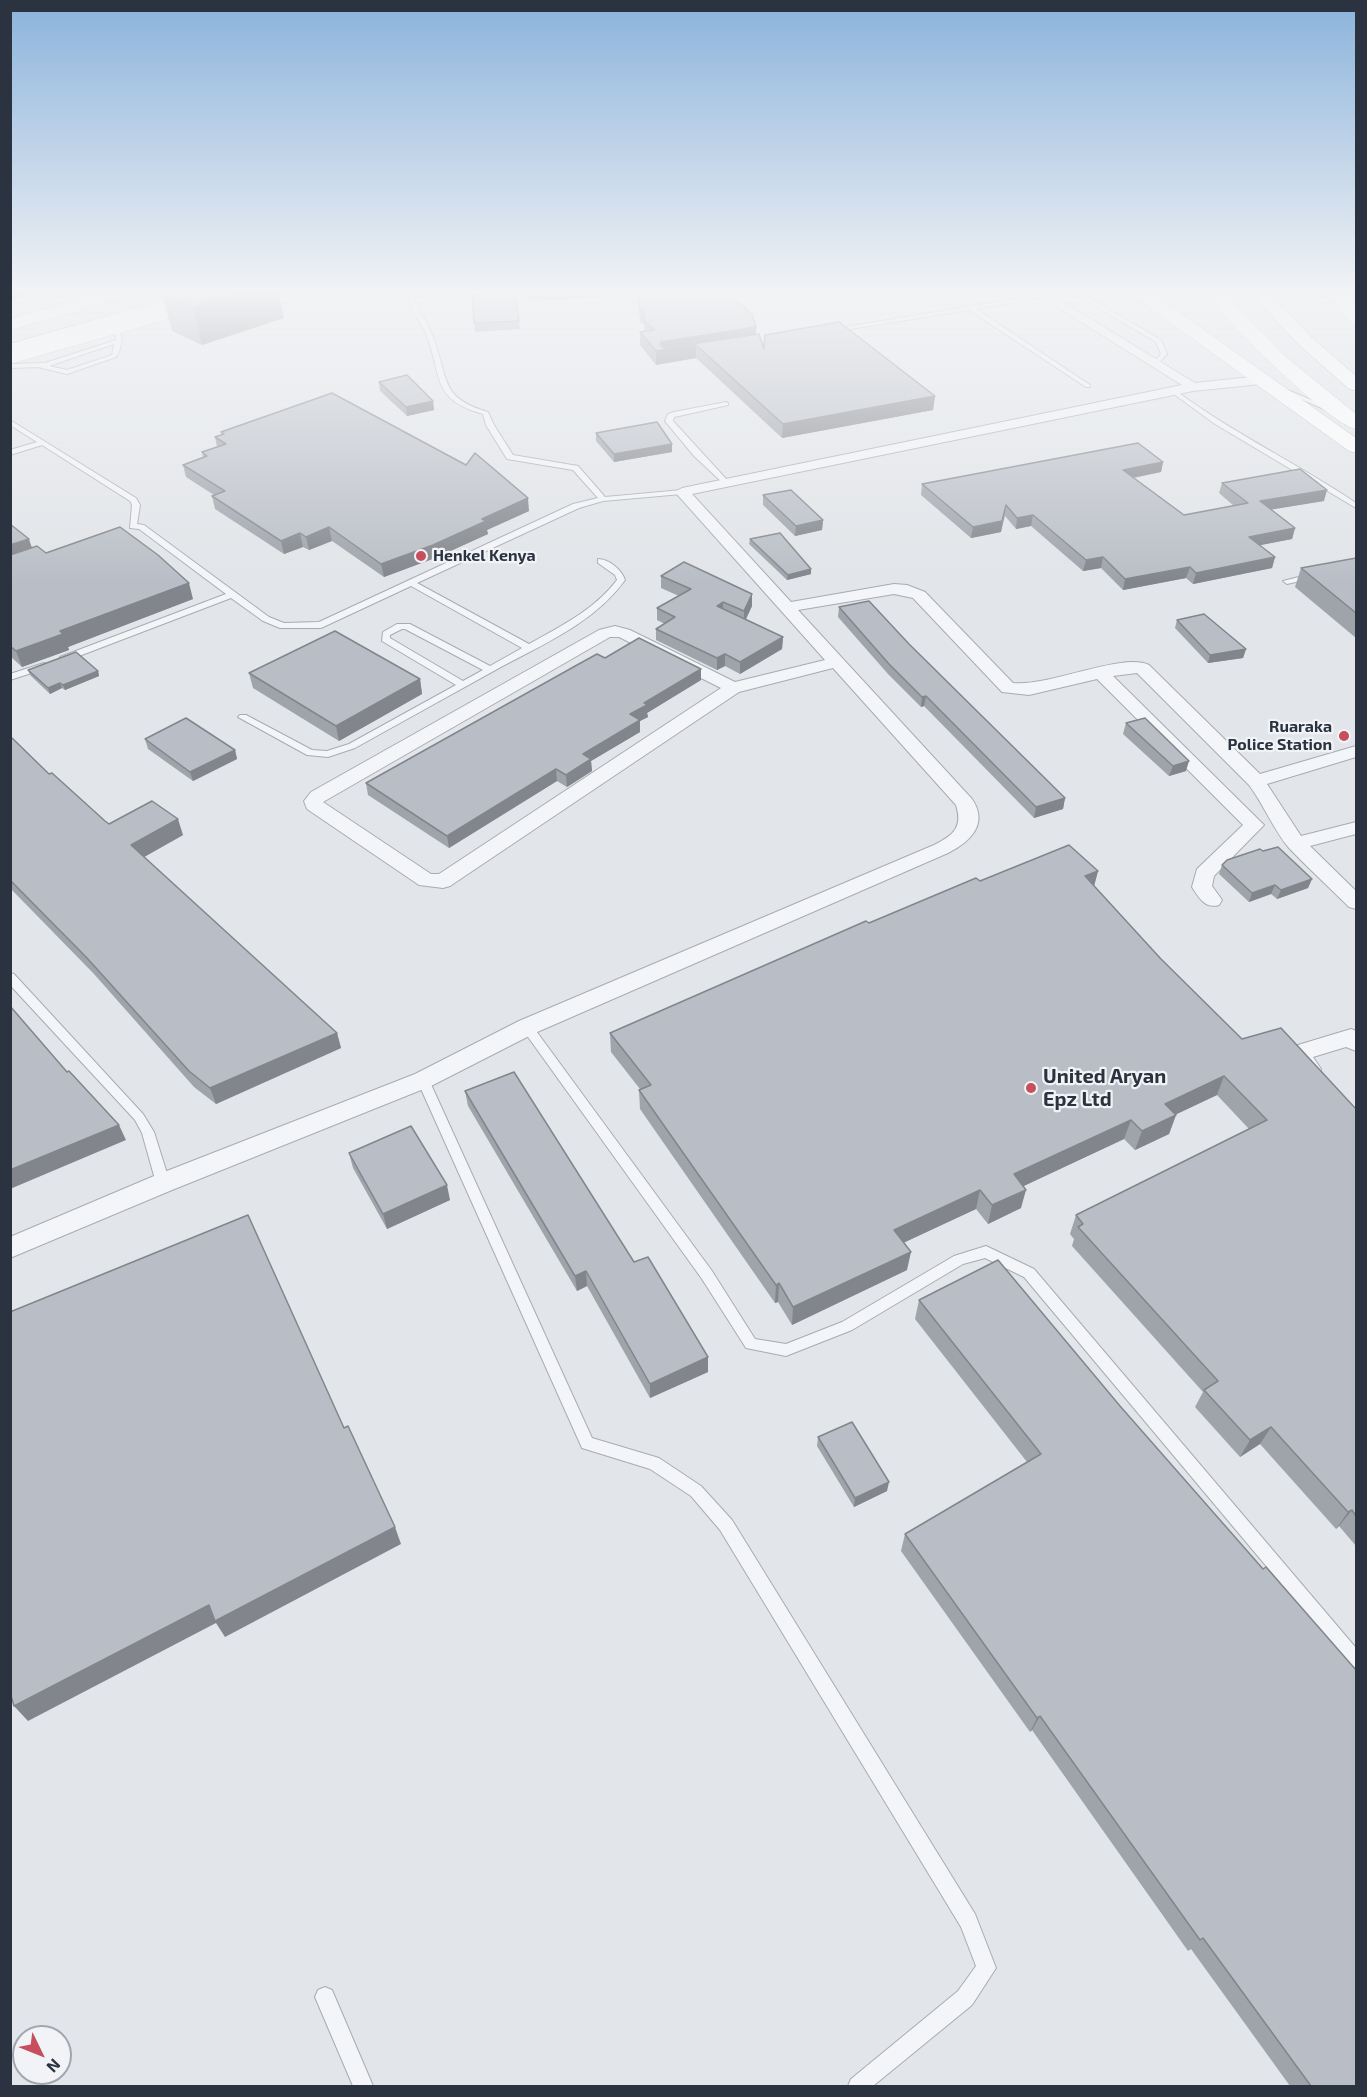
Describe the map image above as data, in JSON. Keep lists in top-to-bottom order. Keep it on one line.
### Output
{"places":["Henkel Kenya","Ruaraka Police Station","United Aryan Epz Ltd"],"north":"bottom right"}
